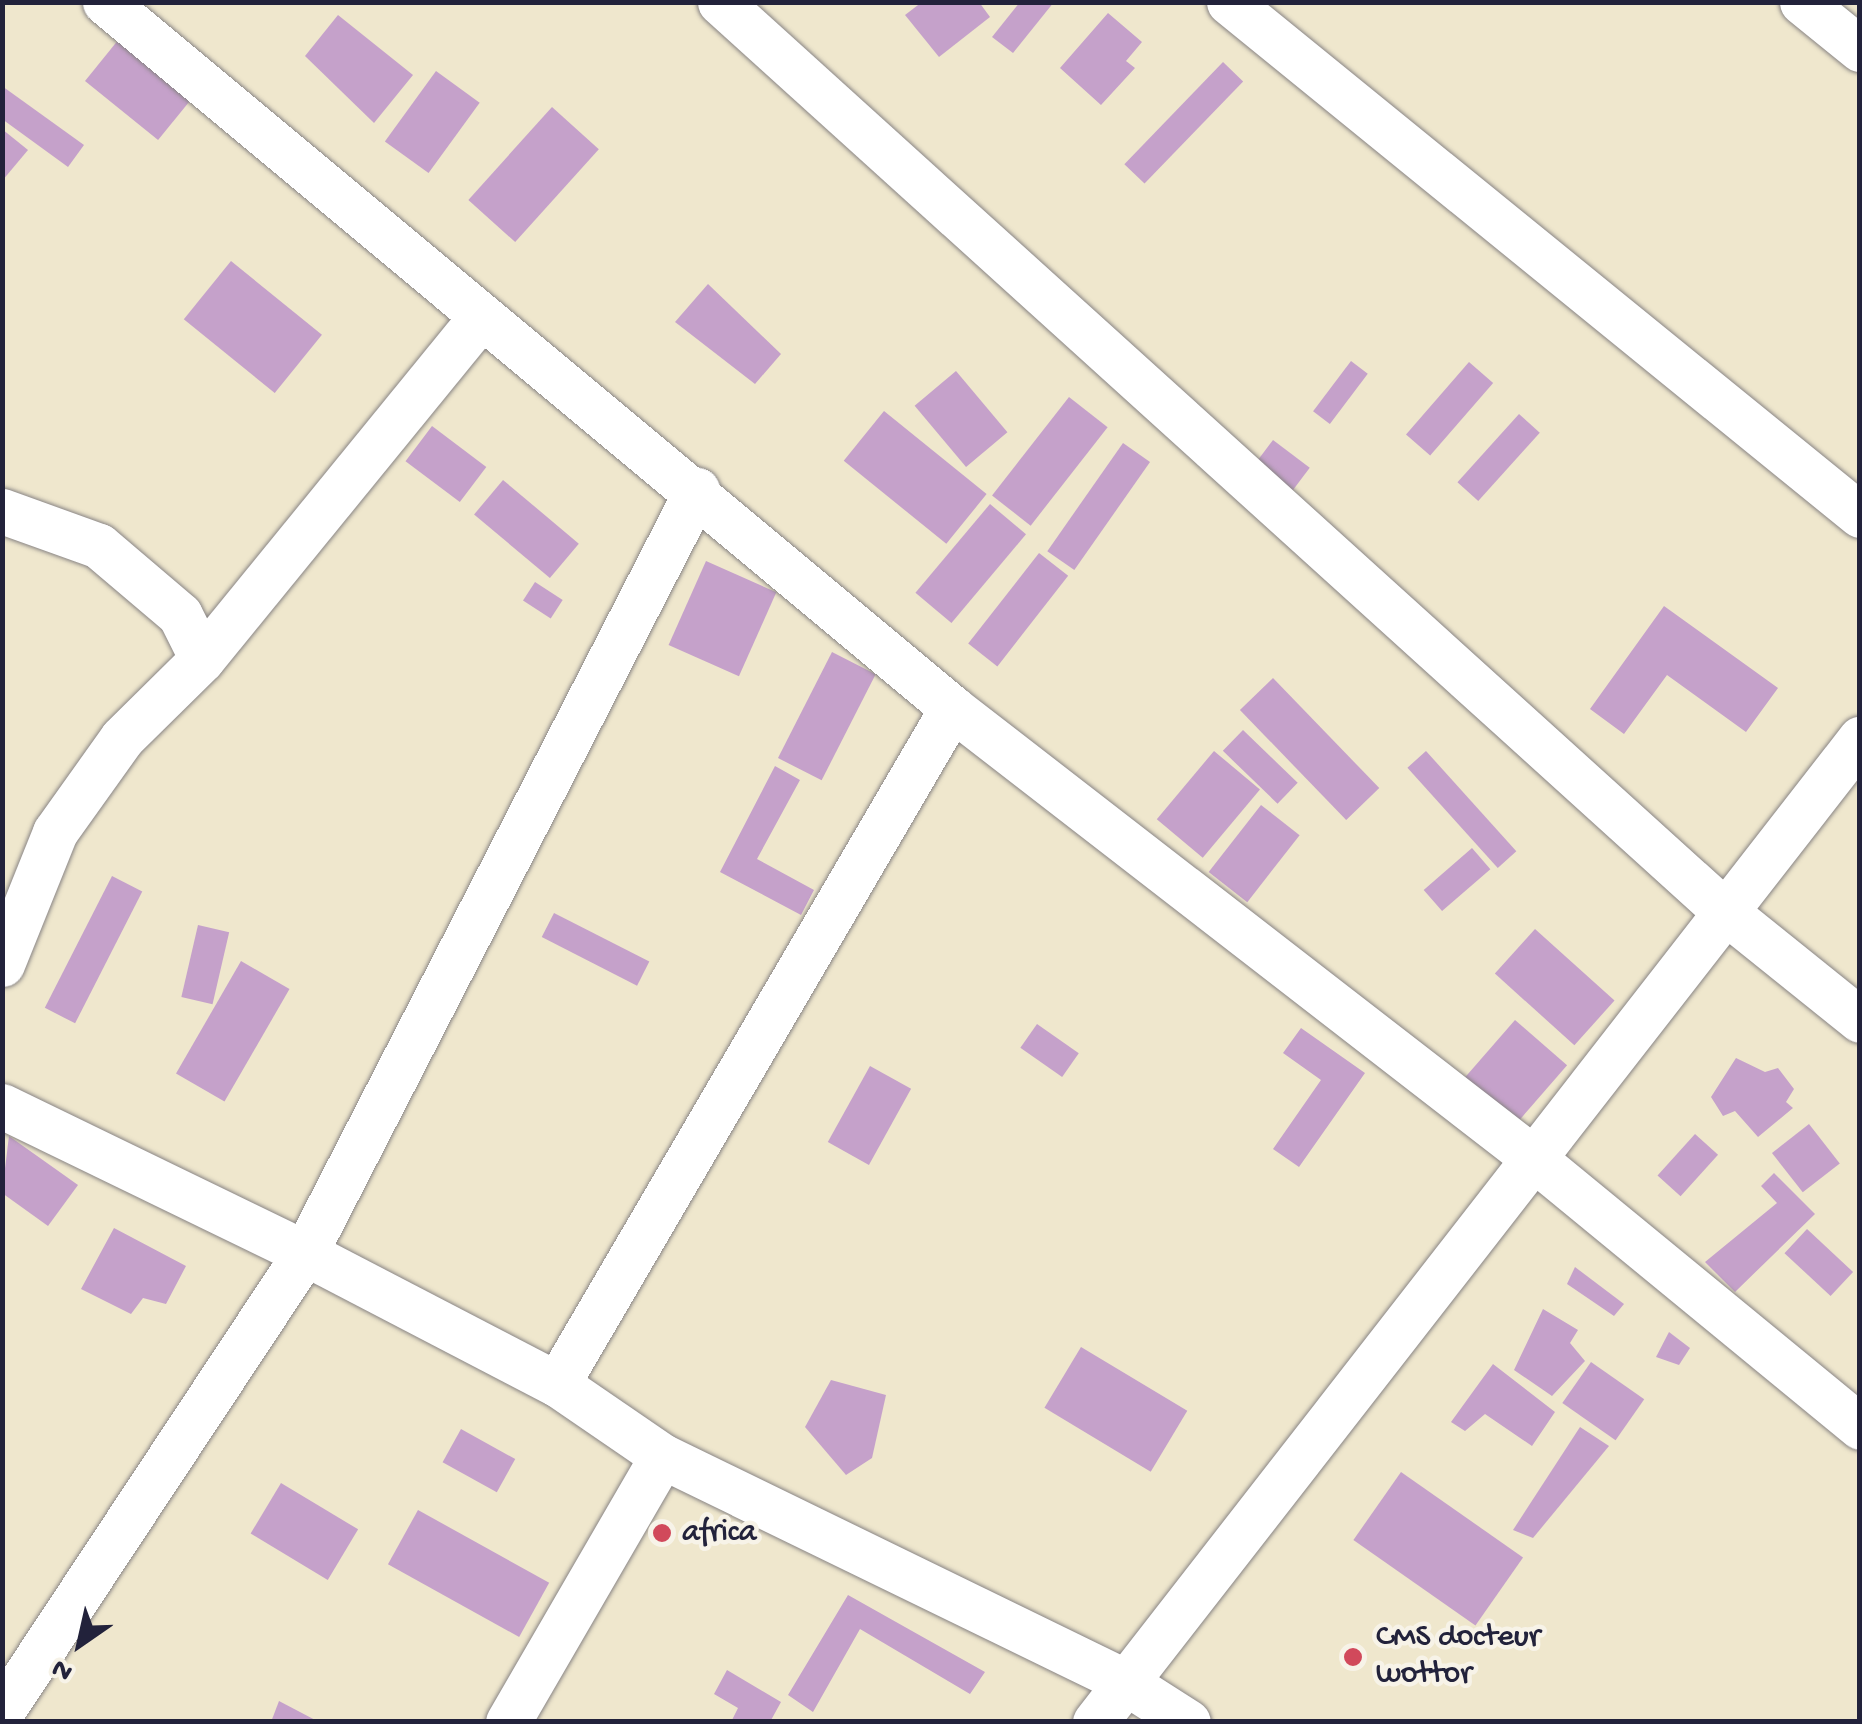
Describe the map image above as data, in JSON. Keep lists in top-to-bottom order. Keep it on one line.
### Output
{"places":["africa","CMS docteur wottor"],"north":"bottom left"}
